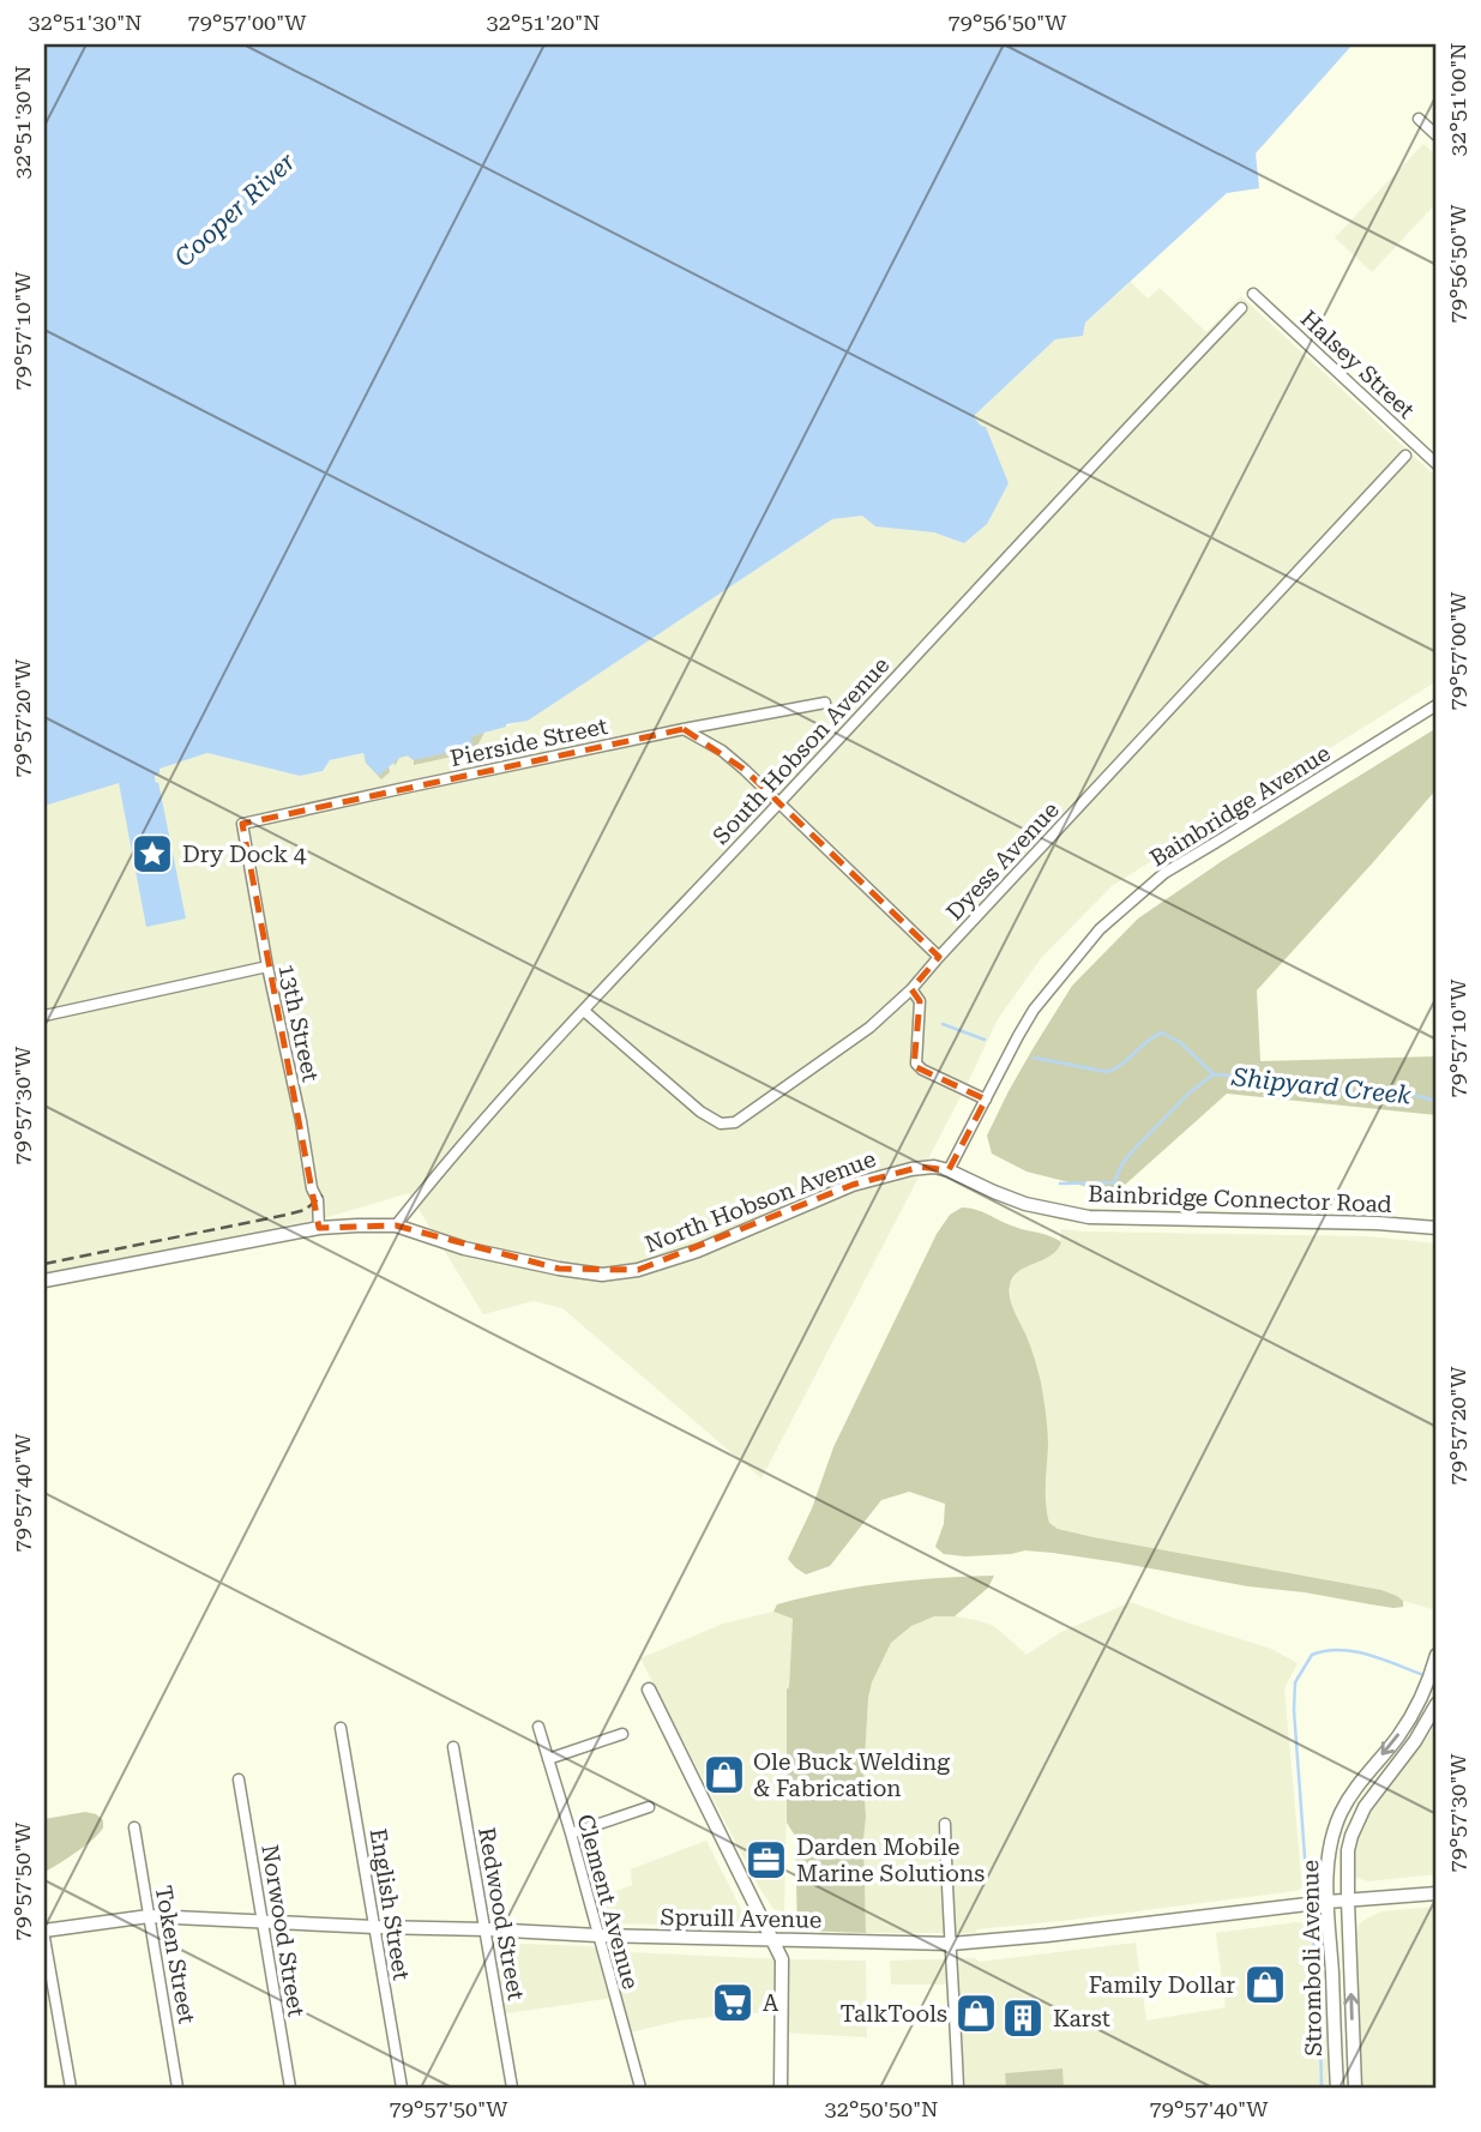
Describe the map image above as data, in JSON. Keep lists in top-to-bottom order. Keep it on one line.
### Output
{"streets":{"street":["Halsey Street","Pierside Street","South Hobson Avenue","Bainbridge Avenue","Dyess Avenue","13th Street","Bainbridge Connector Road","North Hobson Avenue","Clement Avenue","English Street","Redwood Street","Spruill Avenue","Norwood Street","Token Street","Stromboli Avenue"]},"crossings":[["Pierside Street","13th Street"],["South Hobson Avenue","Dyess Avenue"],["South Hobson Avenue","North Hobson Avenue"],["Bainbridge Avenue","Bainbridge Connector Road"],["Bainbridge Avenue","North Hobson Avenue"],["13th Street","North Hobson Avenue"],["Bainbridge Connector Road","North Hobson Avenue"],["Clement Avenue","Spruill Avenue"],["English Street","Spruill Avenue"],["Redwood Street","Spruill Avenue"],["Spruill Avenue","Norwood Street"],["Spruill Avenue","Token Street"],["Spruill Avenue","Stromboli Avenue"]],"water":["Cooper River","Shipyard Creek"],"places":{"place":["Dry Dock 4"],"shop":["Ole Buck Welding & Fabrication","Family Dollar","TalkTools"],"office":["Darden Mobile Marine Solutions"],"supermarket":["A"],"building":["Karst"]},"coordinates":["32°51'30\"N","79°57'00\"W","32°51'20\"N","79°56'50\"W","32°51'00\"N","79°57'10\"W","79°57'20\"W","79°57'30\"W","79°57'40\"W","79°57'50\"W","32°50'50\"N"]}
